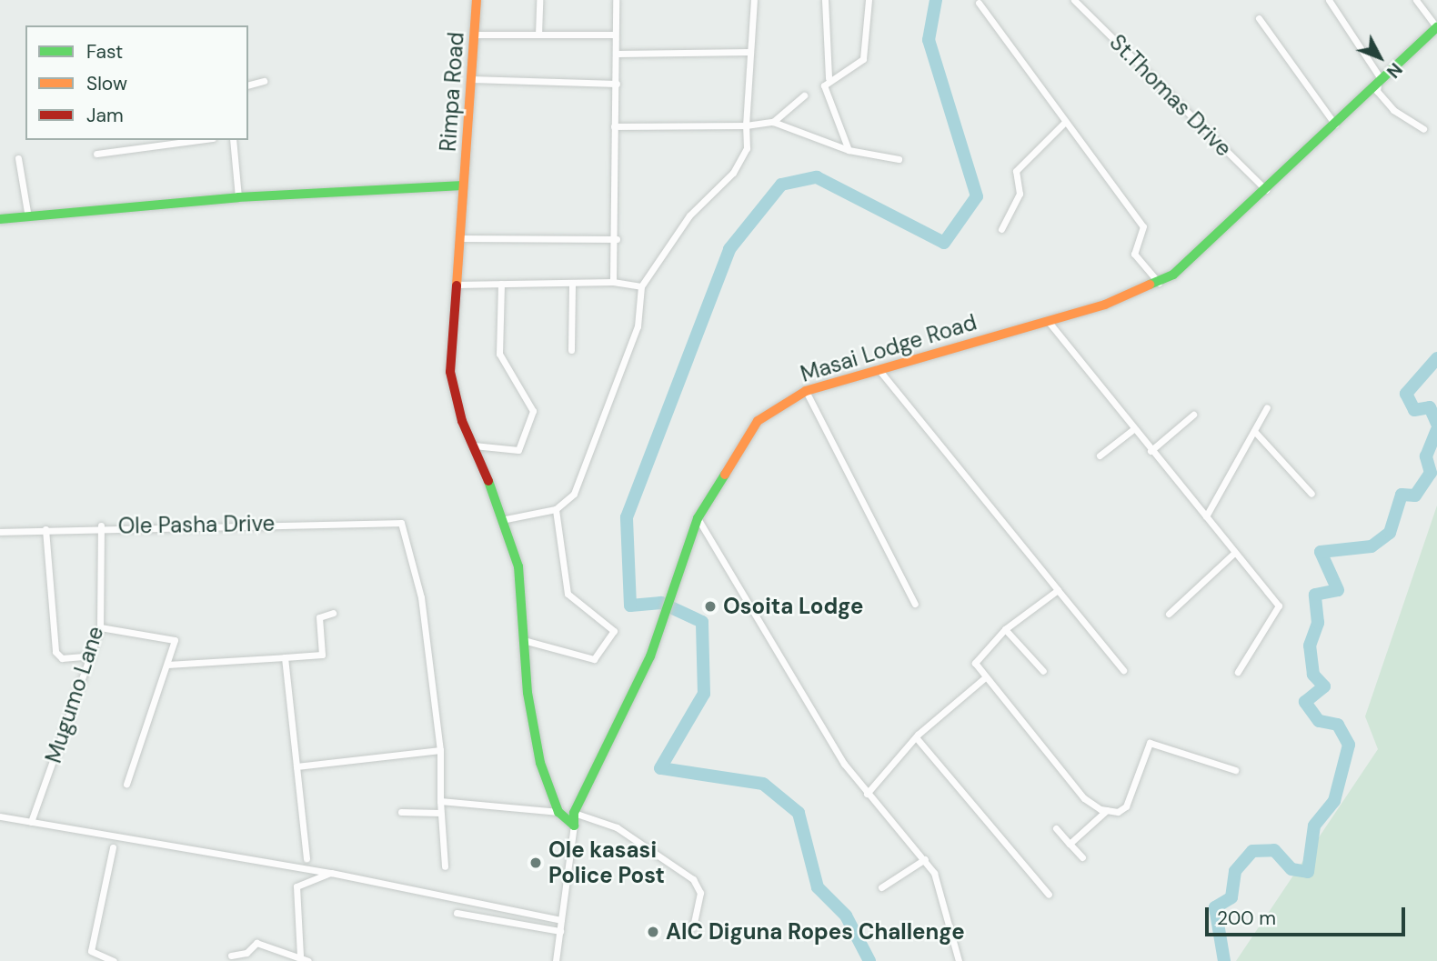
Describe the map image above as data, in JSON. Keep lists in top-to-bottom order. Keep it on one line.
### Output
{"streets":{"street":["Rimpa Road","St.Thomas Drive","Masai Lodge Road","Ole Pasha Drive","Mugumo Lane"]},"crossings":[["St.Thomas Drive","Masai Lodge Road"],["Ole Pasha Drive","Mugumo Lane"]],"places":["Osoita Lodge","Ole kasasi Police Post","AIC Diguna Ropes Challenge"],"legend":["Fast","Slow","Jam"],"scale_bar":"200 m","north":"bottom right"}
